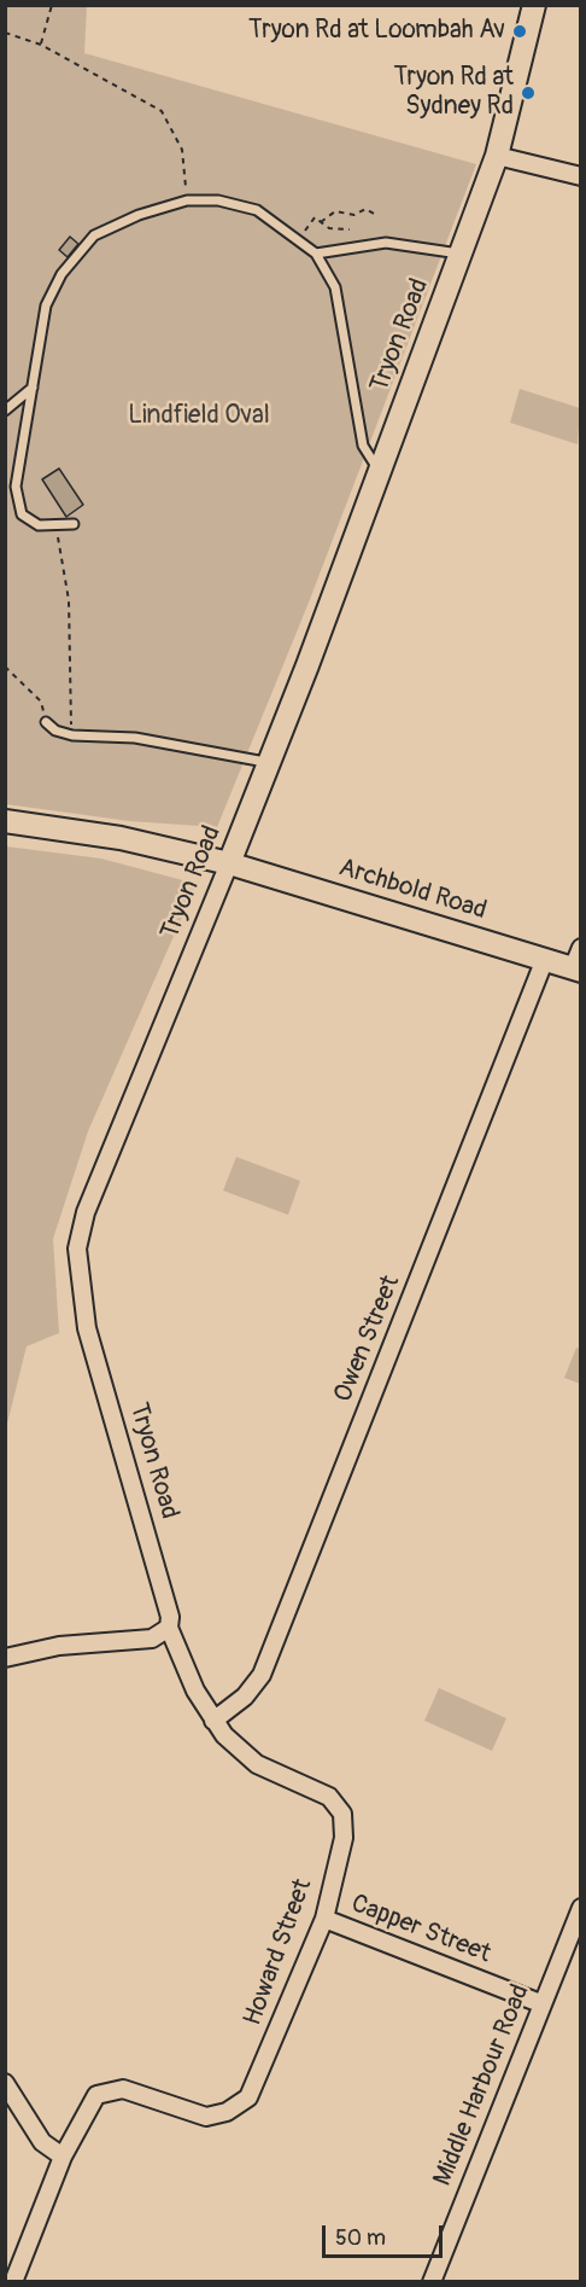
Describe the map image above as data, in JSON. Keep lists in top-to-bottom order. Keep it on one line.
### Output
{"streets":{"street":["Tryon Road","Archbold Road","Owen Street","Capper Street","Howard Street","Middle Harbour Road"]},"crossings":[["Tryon Road","Archbold Road"],["Tryon Road","Howard Street"],["Archbold Road","Owen Street"],["Owen Street","Howard Street"],["Capper Street","Howard Street"],["Capper Street","Middle Harbour Road"]],"parks":["Lindfield Oval"],"places":["Tryon Rd at Loombah Av","Tryon Rd at Sydney Rd"],"scale_bar":"50 m"}
